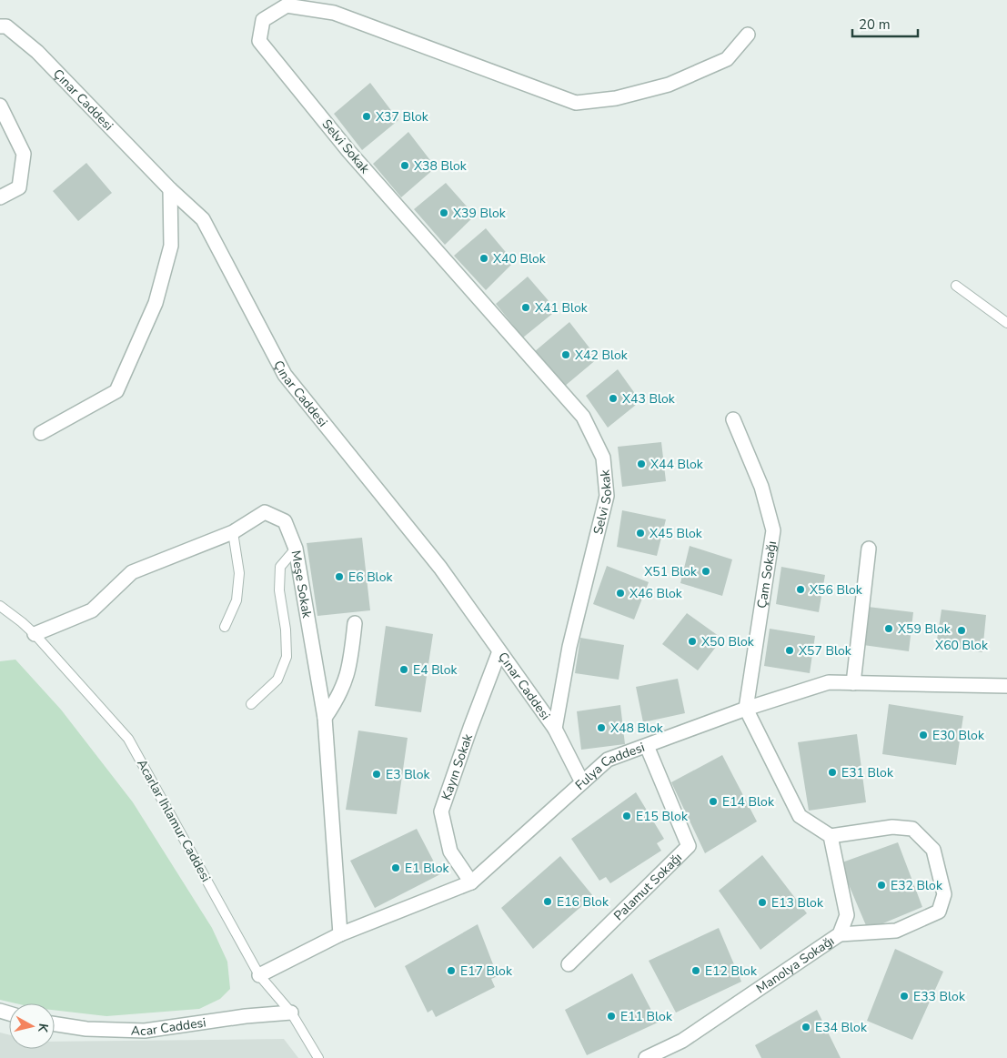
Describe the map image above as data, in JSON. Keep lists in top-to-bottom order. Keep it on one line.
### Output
{"streets":{"street":["Çınar Caddesi","Selvi Sokak","Çam Sokağı","Meşe Sokak","Kayın Sokak","Fulya Caddesi","Palamut Sokağı","Manolya Sokağı","Acar Caddesi"],"lane":["Acarlar Ihlamur Caddesi"]},"crossings":[["Çınar Caddesi","Selvi Sokak"],["Çınar Caddesi","Kayın Sokak"],["Çınar Caddesi","Fulya Caddesi"],["Çam Sokağı","Fulya Caddesi"],["Meşe Sokak","Fulya Caddesi"],["Meşe Sokak","Acarlar Ihlamur Caddesi"],["Kayın Sokak","Fulya Caddesi"],["Fulya Caddesi","Acarlar Ihlamur Caddesi"],["Fulya Caddesi","Palamut Sokağı"],["Acarlar Ihlamur Caddesi","Acar Caddesi"]],"places":["X37 Blok","X38 Blok","X39 Blok","X40 Blok","X41 Blok","X42 Blok","X43 Blok","X44 Blok","X45 Blok","X51 Blok","E6 Blok","X56 Blok","X46 Blok","X59 Blok","X60 Blok","X50 Blok","X57 Blok","E4 Blok","X48 Blok","E30 Blok","E31 Blok","E3 Blok","E14 Blok","E15 Blok","E1 Blok","E32 Blok","E16 Blok","E13 Blok","E17 Blok","E12 Blok","E33 Blok","E11 Blok","E34 Blok"],"scale_bar":"20 m","north":"right"}
